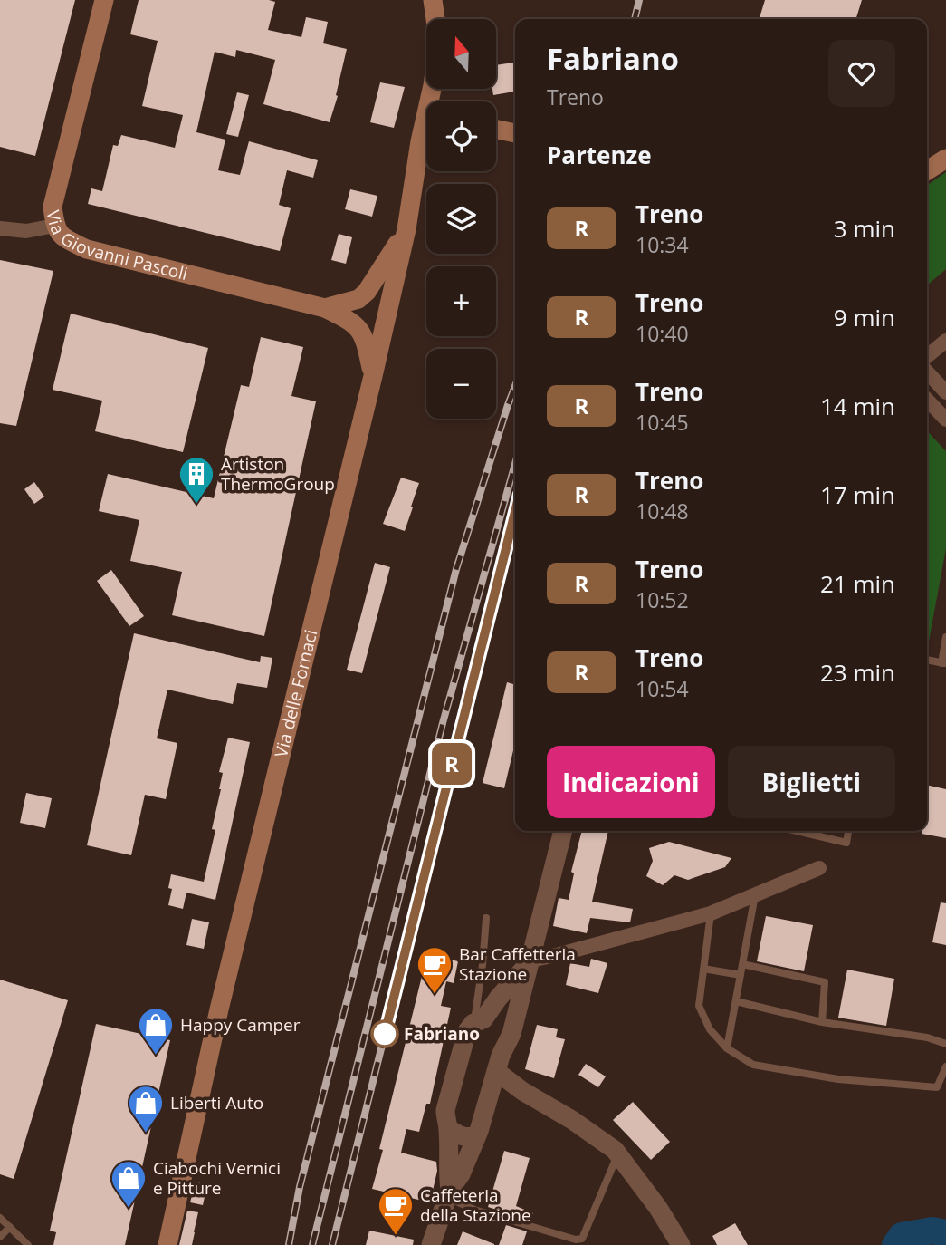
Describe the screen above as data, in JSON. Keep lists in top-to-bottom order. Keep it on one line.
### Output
{"streets":{"main road":["Via Giovanni Pascoli","Via delle Fornaci"]},"crossings":[["Via Giovanni Pascoli","Via delle Fornaci"]],"places":{"building":["Artiston ThermoGroup"],"cafe":["Bar Caffetteria Stazione","Caffeteria della Stazione"],"other":["Fabriano"],"shop":["Happy Camper","Liberti Auto","Ciabochi Vernici e Pitture"]},"north":"top","page":{"on_map":"R","map_buttons":["+","−"],"heading":[["Fabriano","Treno"],"Partenze"],"list":[{"mark":"R","name":"Treno","note":"10:34","value":"3 min"},{"mark":"R","name":"Treno","note":"10:40","value":"9 min"},{"mark":"R","name":"Treno","note":"10:45","value":"14 min"},{"mark":"R","name":"Treno","note":"10:48","value":"17 min"},{"mark":"R","name":"Treno","note":"10:52","value":"21 min"},{"mark":"R","name":"Treno","note":"10:54","value":"23 min"}],"buttons":["Indicazioni","Biglietti"]}}
